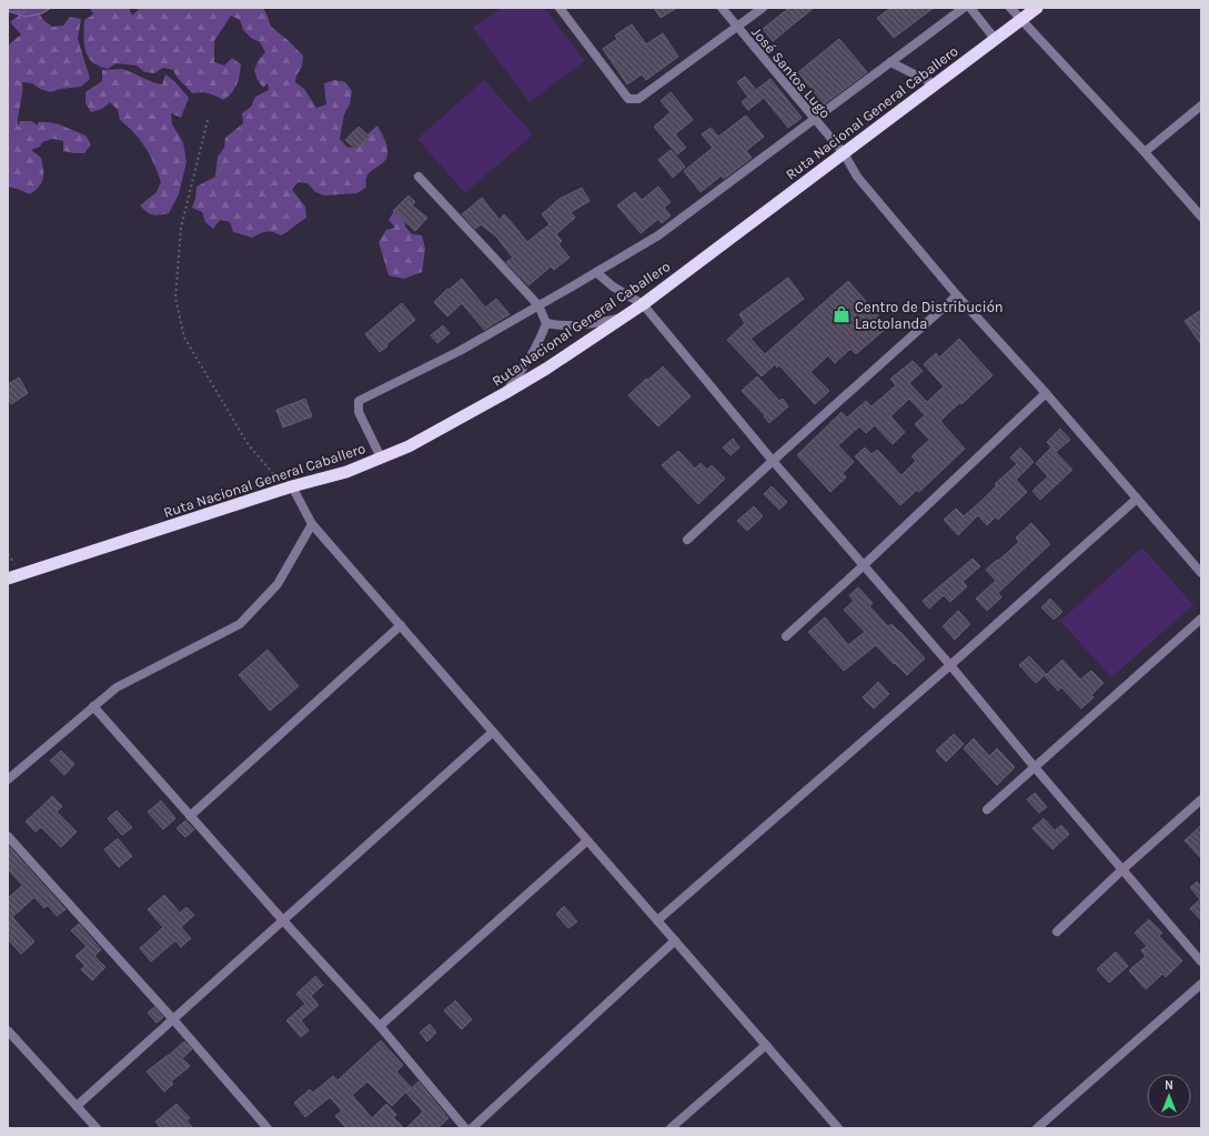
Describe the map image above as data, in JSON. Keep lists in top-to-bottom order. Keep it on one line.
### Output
{"streets":{"highway":["Ruta Nacional General Caballero"],"street":["José Santos Lugo"]},"crossings":[["José Santos Lugo","Ruta Nacional General Caballero"]],"places":{"shop":["Centro de Distribución Lactolanda"]},"north":"top"}
